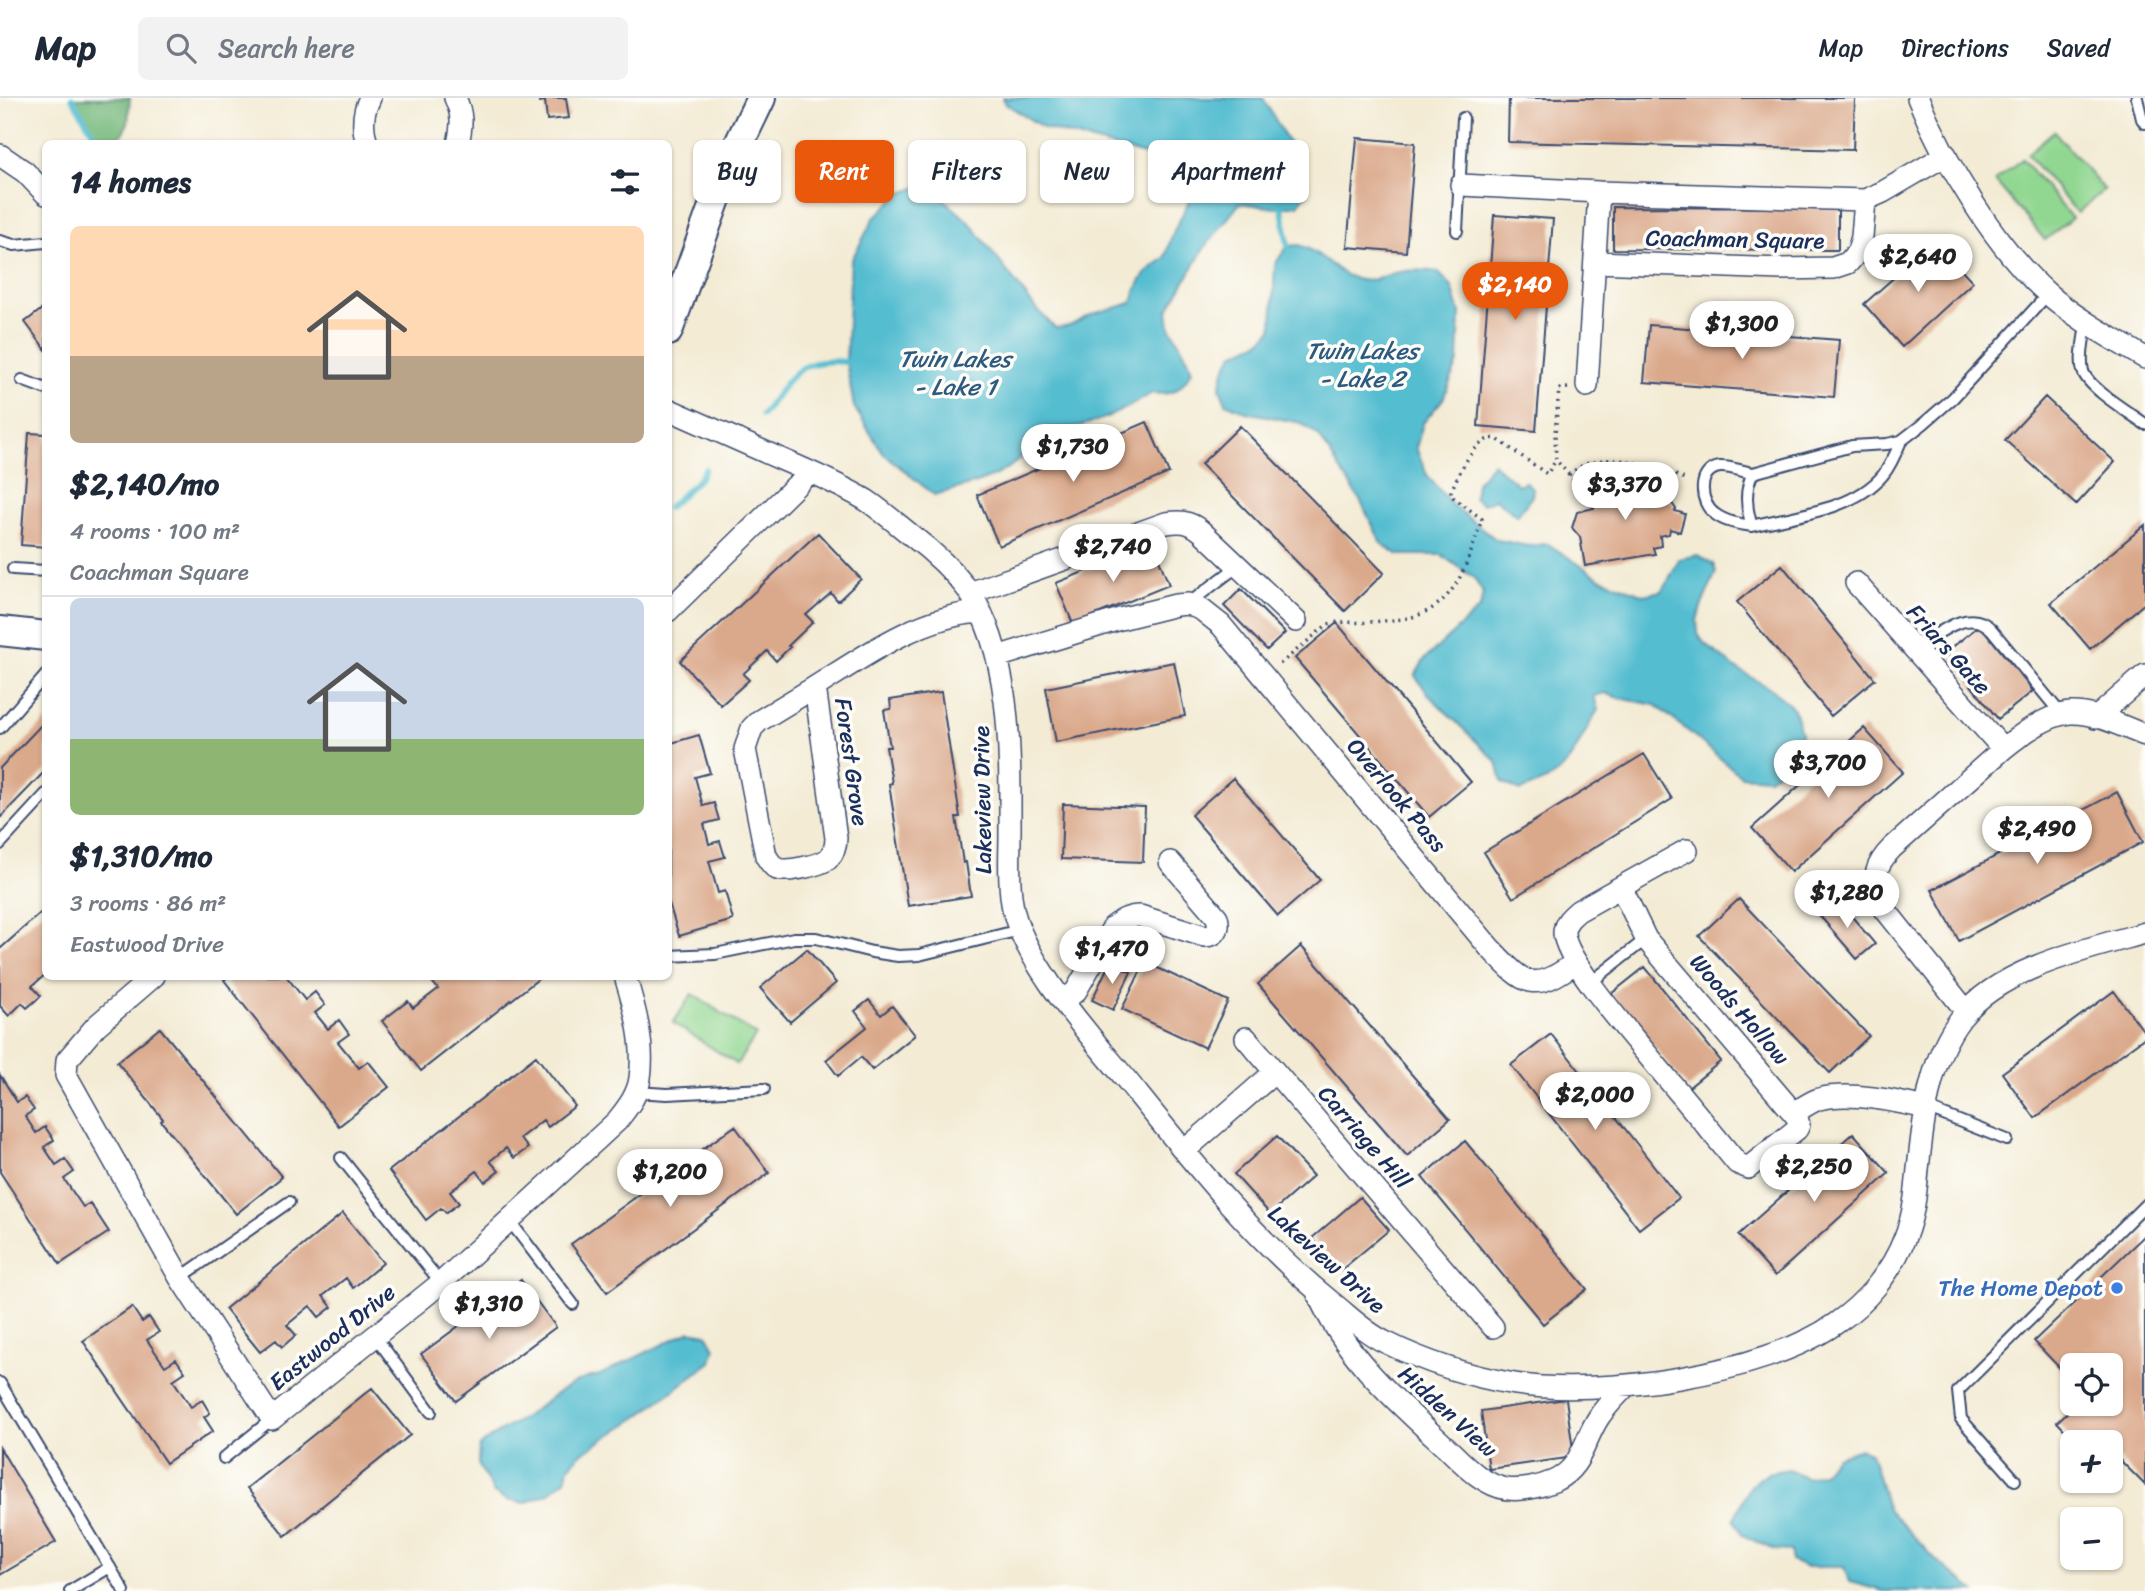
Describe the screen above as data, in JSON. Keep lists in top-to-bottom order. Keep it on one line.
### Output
{"streets":{"street":["Coachman Square","Friars Gate","Forest Grove","Overlook Pass","Lakeview Drive","Woods Hollow","Carriage Hill","Eastwood Drive","Hidden View"]},"crossings":[["Forest Grove","Lakeview Drive"],["Lakeview Drive","Hidden View"]],"water":["Twin Lakes - Lake 2","Twin Lakes - Lake 1"],"places":["The Home Depot"],"page":{"header":"Map","search":"Search here","nav":["Map","Directions","Saved"],"chip":["Buy","Rent","Filters","New","Apartment"],"heading":"14 homes","list":[{"name":"$2,140/mo","note":"4 rooms · 100 m² · Coachman Square"},{"name":"$1,310/mo","note":"3 rooms · 86 m² · Eastwood Drive"}],"price":["$2,640","$2,140","$1,300","$1,730","$3,370","$2,740","$3,700","$2,490","$1,280","$1,470","$2,000","$2,250","$1,200","$1,310"],"map_buttons":["+","−"]}}
